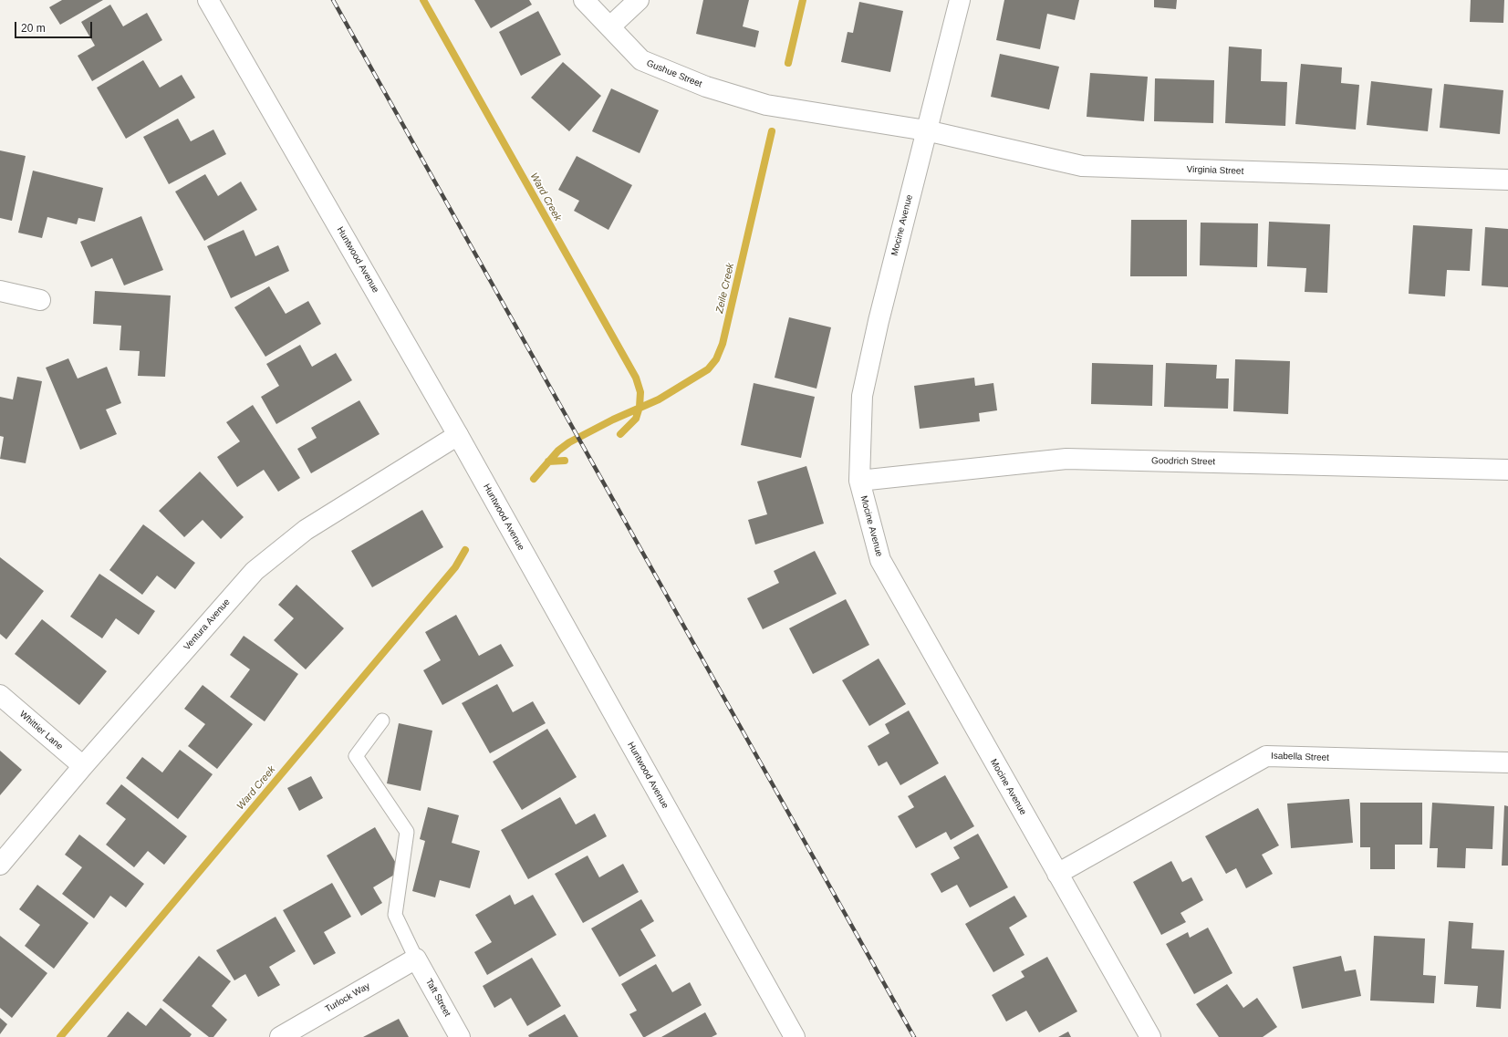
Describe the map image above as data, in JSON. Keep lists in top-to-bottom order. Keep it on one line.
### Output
{"streets":{"street":["Gushue Street","Virginia Street","Mocine Avenue","Huntwood Avenue","Goodrich Street","Ventura Avenue","Whittier Lane","Isabella Street","Turlock Way","Taft Street"]},"crossings":[["Gushue Street","Virginia Street"],["Gushue Street","Mocine Avenue"],["Virginia Street","Mocine Avenue"],["Mocine Avenue","Goodrich Street"],["Mocine Avenue","Isabella Street"],["Huntwood Avenue","Ventura Avenue"],["Ventura Avenue","Whittier Lane"],["Turlock Way","Taft Street"]],"water":["Ward Creek","Zeile Creek"],"scale_bar":"20 m"}
